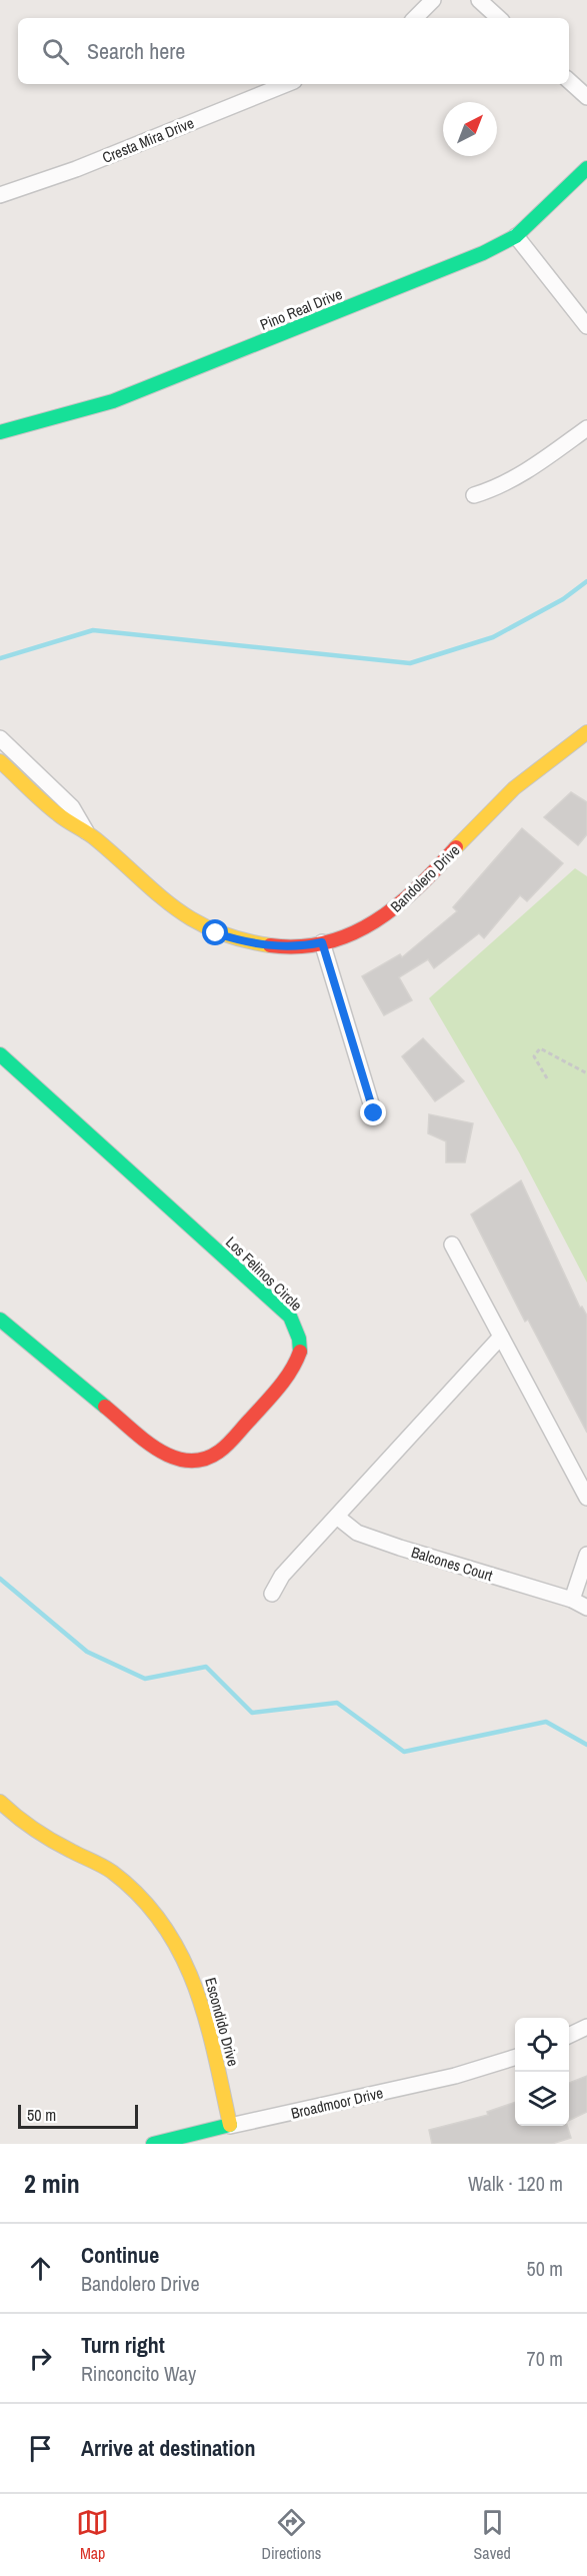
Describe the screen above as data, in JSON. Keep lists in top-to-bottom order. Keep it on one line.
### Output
{"streets":{"street":["Cresta Mira Drive","Pino Real Drive","Bandolero Drive","Los Felinos Circle","Balcones Court","Escondido Drive","Broadmoor Drive"]},"crossings":[["Escondido Drive","Broadmoor Drive"]],"scale_bar":"50 m","north":"top right","page":{"search":"Search here","scale":"50 m","heading":["2 min","Walk · 120 m"],"list":[["Continue","Bandolero Drive","50 m"],["Turn right","Rinconcito Way","70 m"],"Arrive at destination"],"nav":["Map","Directions","Saved"]}}
